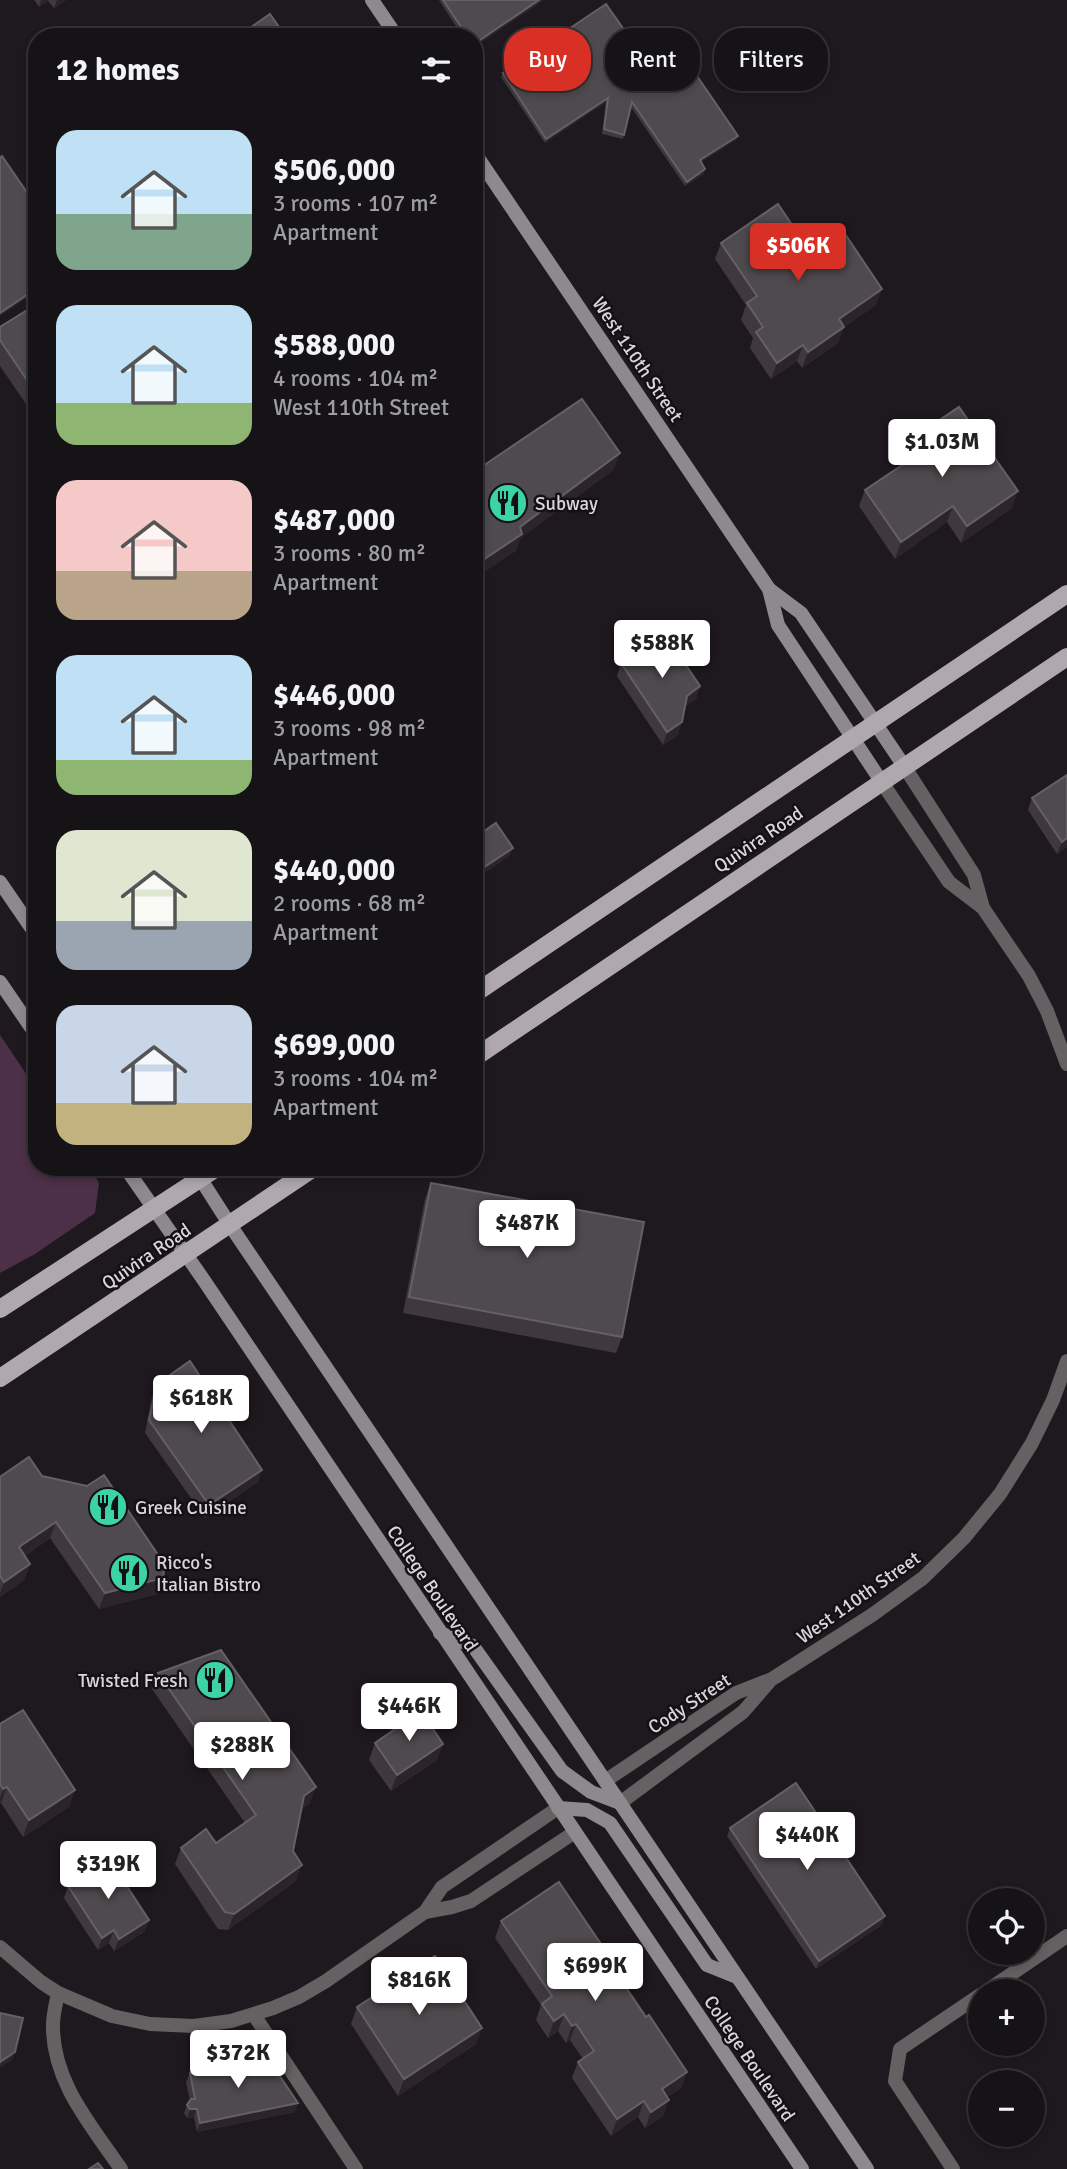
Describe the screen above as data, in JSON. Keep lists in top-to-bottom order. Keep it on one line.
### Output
{"streets":{"main road":["West 110th Street","Quivira Road","College Boulevard"],"street":["Cody Street"]},"crossings":[["West 110th Street","Quivira Road"],["West 110th Street","Cody Street"],["Quivira Road","College Boulevard"],["College Boulevard","Cody Street"]],"places":{"restaurant":["Subway","Greek Cuisine","Ricco's Italian Bistro","Twisted Fresh"]},"page":{"chip":["Buy","Rent","Filters"],"heading":"12 homes","list":[{"name":"$506,000","note":"3 rooms · 107 m² · Apartment"},{"name":"$588,000","note":"4 rooms · 104 m² · West 110th Street"},{"name":"$487,000","note":"3 rooms · 80 m² · Apartment"},{"name":"$446,000","note":"3 rooms · 98 m² · Apartment"},{"name":"$440,000","note":"2 rooms · 68 m² · Apartment"},{"name":"$699,000","note":"3 rooms · 104 m² · Apartment"}],"price":["$506K","$1.03M","$588K","$487K","$618K","$446K","$288K","$440K","$319K","$699K","$816K","$372K"],"map_buttons":["+","−"]}}
